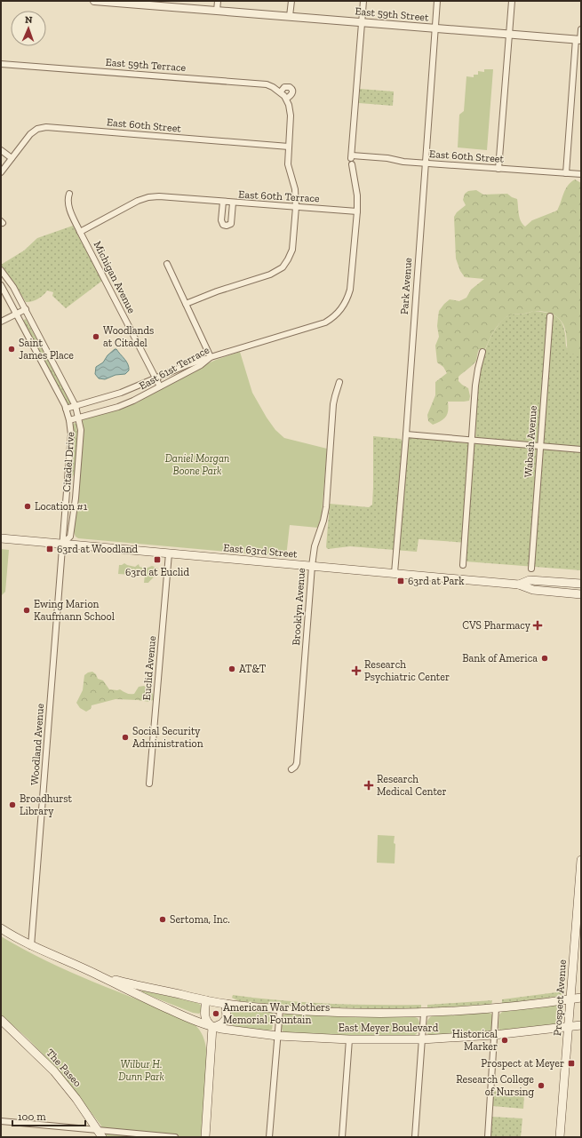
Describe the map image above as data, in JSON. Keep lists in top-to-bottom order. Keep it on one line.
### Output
{"streets":{"main road":["East 63rd Street","Prospect Avenue","East Meyer Boulevard","The Paseo"],"street":["East 59th Street","East 59th Terrace","East 60th Street","East 60th Terrace","Michigan Avenue","Park Avenue","East 61st Terrace","Wabash Avenue","Citadel Drive","Brooklyn Avenue","Euclid Avenue","Woodland Avenue"]},"crossings":[["East 59th Street","Park Avenue"],["East 59th Terrace","East 60th Street"],["East 60th Street","Park Avenue"],["East 60th Terrace","Michigan Avenue"],["East 60th Terrace","East 61st Terrace"],["Michigan Avenue","East 61st Terrace"],["Park Avenue","East 63rd Street"],["East 61st Terrace","Citadel Drive"],["Citadel Drive","East 63rd Street"],["Citadel Drive","Woodland Avenue"],["East 63rd Street","Brooklyn Avenue"],["East 63rd Street","Euclid Avenue"],["East 63rd Street","Woodland Avenue"],["Woodland Avenue","East Meyer Boulevard"],["Prospect Avenue","East Meyer Boulevard"]],"parks":["Daniel Morgan Boone Park","Wilbur H. Dunn Park"],"places":{"other":["Woodlands at Citadel","Saint James Place","Location #1","Ewing Marion Kaufmann School","Bank of America","AT&T","Social Security Administration","Broadhurst Library","Sertoma, Inc.","American War Mothers Memorial Fountain","Historical Marker","Research College of Nursing"],"transit":["63rd at Woodland","63rd at Euclid","63rd at Park","Prospect at Meyer"],"health":["CVS Pharmacy","Research Psychiatric Center","Research Medical Center"]},"scale_bar":"100 m","north":"top"}
